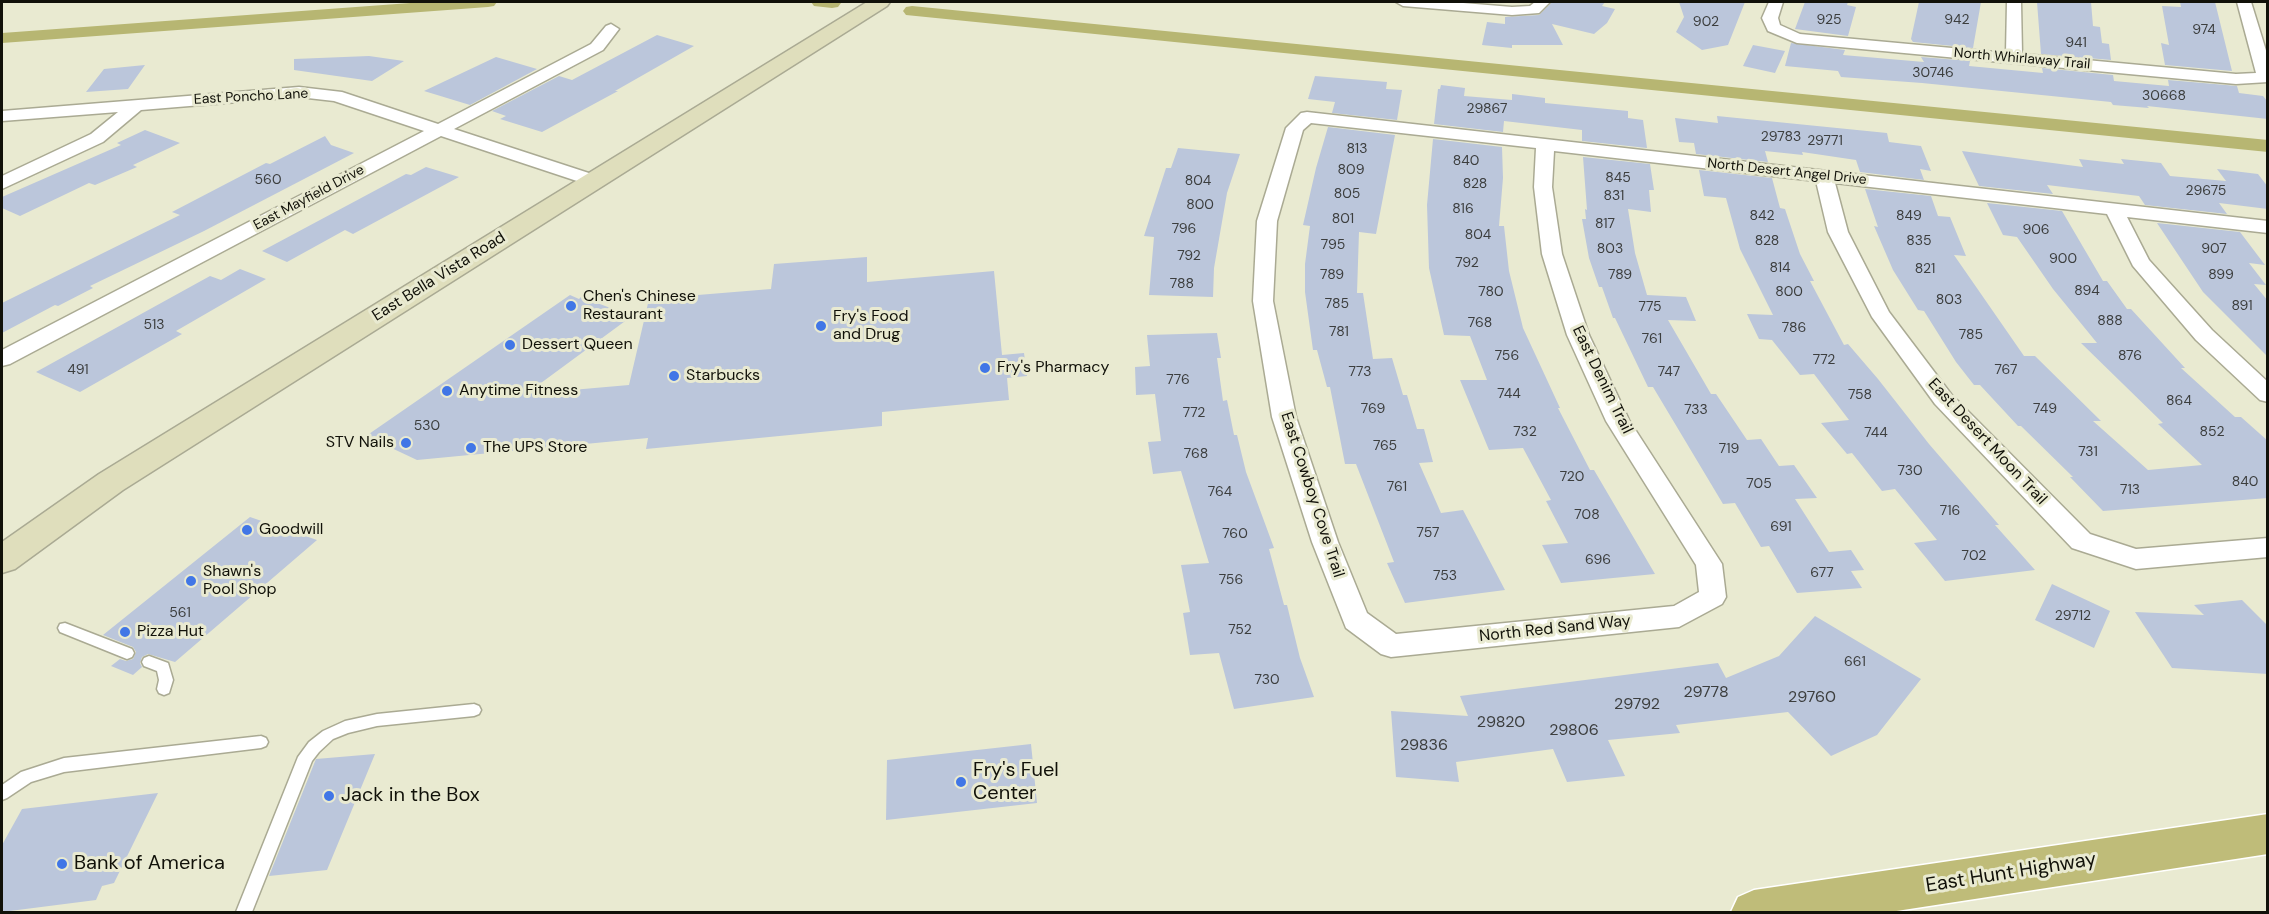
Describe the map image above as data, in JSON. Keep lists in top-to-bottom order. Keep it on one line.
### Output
{"streets":{"main road":["East Hunt Highway"],"street":["North Whirlaway Trail","East Poncho Lane","North Desert Angel Drive","East Mayfield Drive","East Bella Vista Road","East Denim Trail","East Desert Moon Trail","East Cowboy Cove Trail","North Red Sand Way"]},"crossings":[["East Poncho Lane","East Mayfield Drive"],["East Poncho Lane","East Bella Vista Road"],["North Desert Angel Drive","East Denim Trail"],["North Desert Angel Drive","East Desert Moon Trail"],["North Desert Angel Drive","East Cowboy Cove Trail"],["East Denim Trail","North Red Sand Way"],["East Cowboy Cove Trail","North Red Sand Way"]],"places":["Chen's Chinese Restaurant","Fry's Food and Drug","Dessert Queen","Fry's Pharmacy","Starbucks","Anytime Fitness","STV Nails","The UPS Store","Goodwill","Shawn's Pool Shop","Pizza Hut","Fry's Fuel Center","Jack in the Box","Bank of America"],"house_numbers":["925","942","902","974","941","30746","30668","29867","29783","29771","813","840","809","845","560","804","828","29675","805","831","800","816","842","849","801","817","796","906","804","828","835","795","803","907","792","900","792","814","821","789","789","899","788","894","780","800","803","785","891","775","888","768","513","786","781","785","761","756","876","772","491","767","773","747","776","744","758","864","769","749","733","772","530","732","852","744","765","719","731","768","730","720","840","705","761","713","764","716","708","691","757","760","702","696","677","753","756","561","29712","752","661","730","29778","29760","29792","29820","29806","29836"]}
